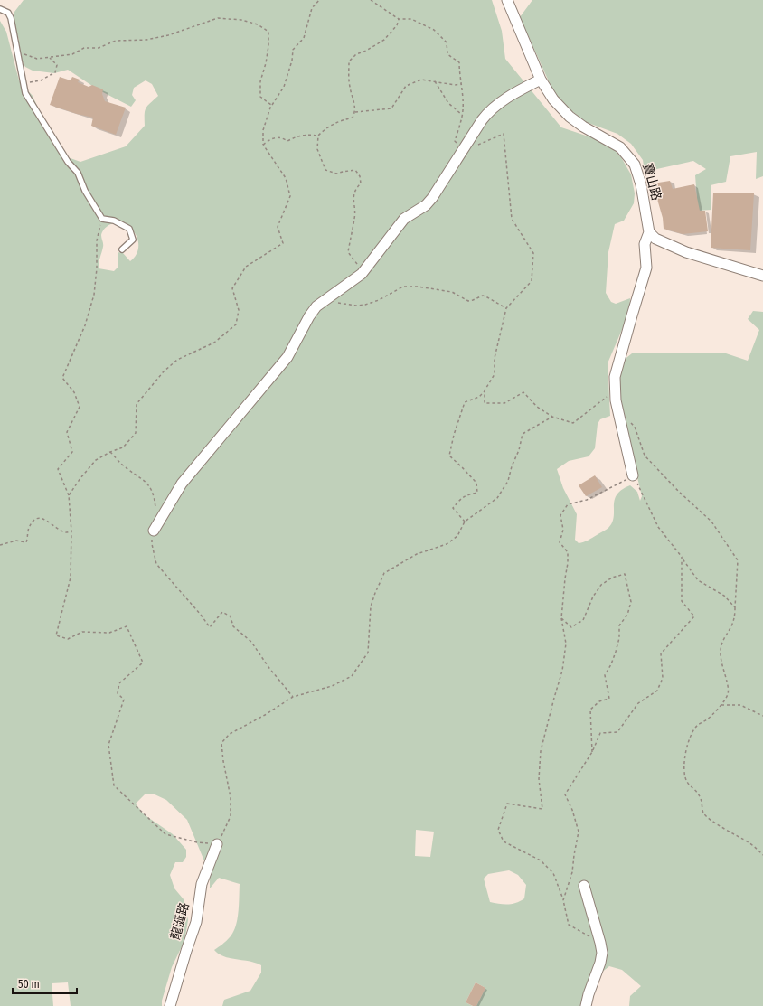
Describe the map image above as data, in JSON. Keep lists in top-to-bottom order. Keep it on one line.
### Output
{"streets":{"street":["寶山路","龍涎路"]},"scale_bar":"50 m"}
